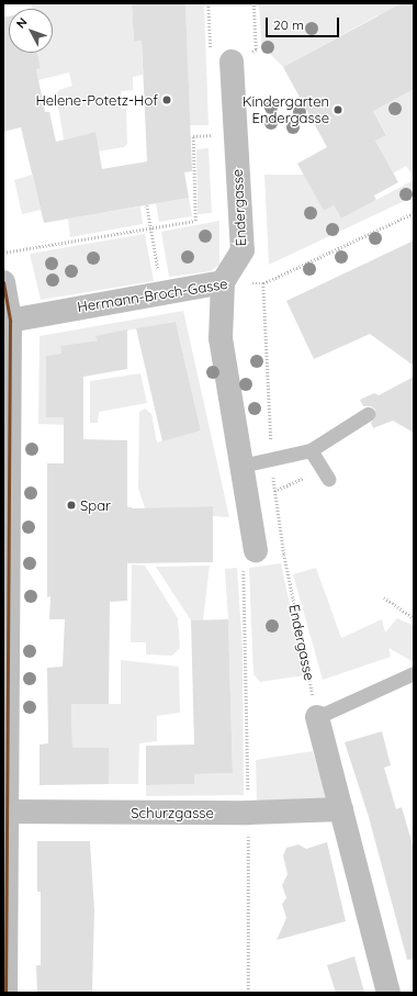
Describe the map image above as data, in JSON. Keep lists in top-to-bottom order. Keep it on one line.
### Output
{"streets":{"street":["Endergasse","Hermann-Broch-Gasse","Schurzgasse"]},"crossings":[["Endergasse","Hermann-Broch-Gasse"]],"places":["Helene-Potetz-Hof","Kindergarten Endergasse","Spar"],"scale_bar":"20 m","north":"top left"}
